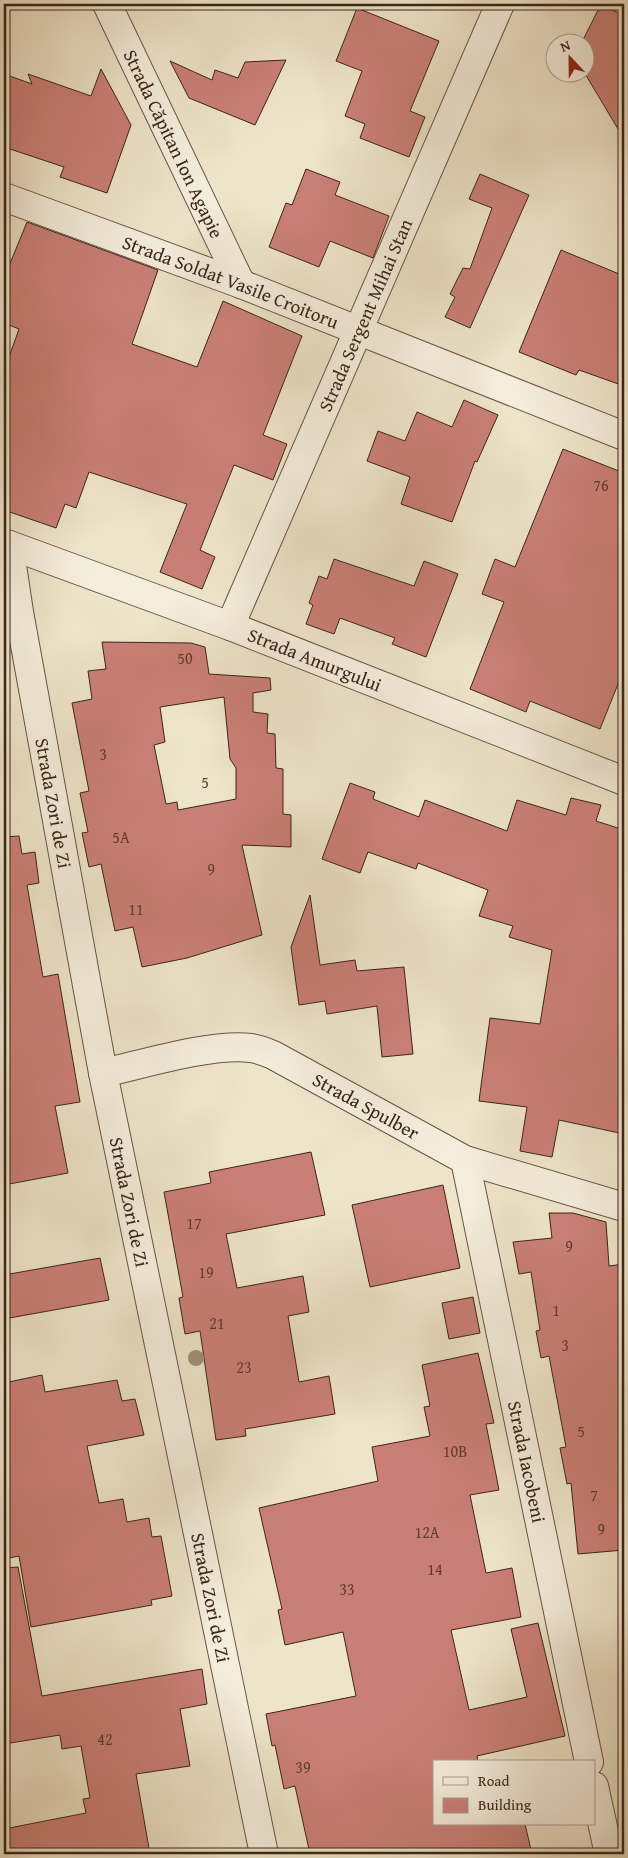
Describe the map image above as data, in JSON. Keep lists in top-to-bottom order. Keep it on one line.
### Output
{"streets":{"street":["Strada Căpitan Ion Agapie","Strada Soldat Vasile Croitoru","Strada Sergent Mihai Stan","Strada Amurgului","Strada Zori de Zi","Strada Spulber","Strada Iacobeni"]},"crossings":[["Strada Căpitan Ion Agapie","Strada Soldat Vasile Croitoru"],["Strada Soldat Vasile Croitoru","Strada Sergent Mihai Stan"],["Strada Sergent Mihai Stan","Strada Amurgului"],["Strada Amurgului","Strada Zori de Zi"],["Strada Zori de Zi","Strada Spulber"],["Strada Spulber","Strada Iacobeni"]],"house_numbers":["76","50","3","5","5A","9","11","17","9","19","1","21","3","23","5","10B","7","9","12A","14","33","42","39"],"legend":["Road","Building"],"north":"top"}
